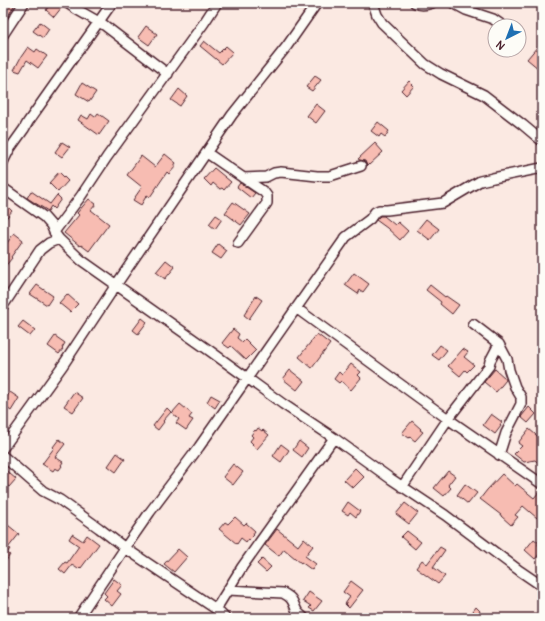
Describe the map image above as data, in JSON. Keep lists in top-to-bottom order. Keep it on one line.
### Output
{"north":"bottom left"}
